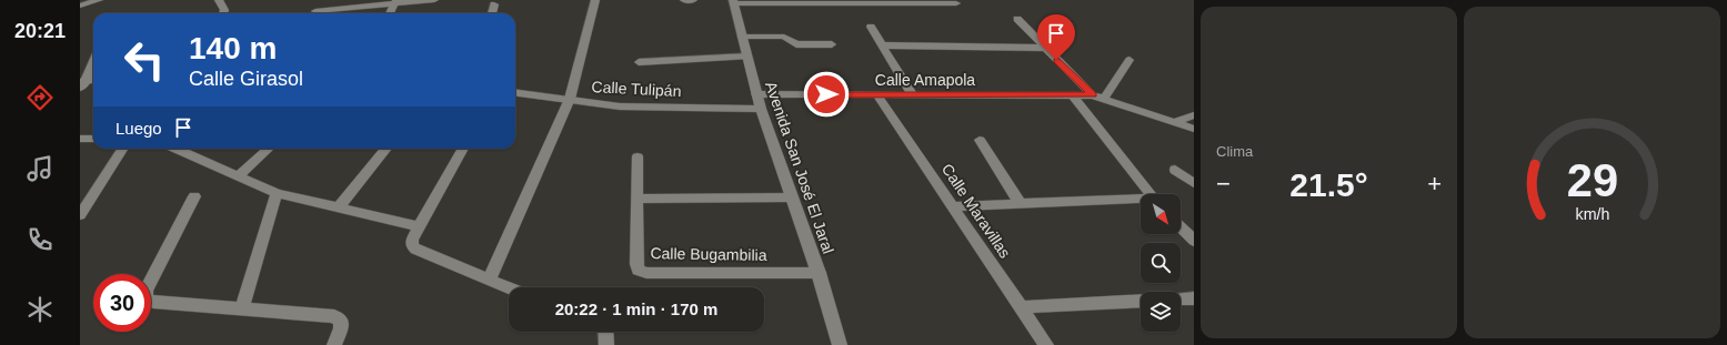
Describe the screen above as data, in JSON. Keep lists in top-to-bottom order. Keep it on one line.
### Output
{"streets":{"street":["Calle Amapola","Calle Tulipán","Avenida San José El Jaral","Calle Maravillas","Calle Bugambilia"]},"crossings":[["Calle Amapola","Avenida San José El Jaral"],["Calle Amapola","Calle Maravillas"],["Calle Tulipán","Avenida San José El Jaral"],["Avenida San José El Jaral","Calle Bugambilia"]],"north":"bottom right","page":{"tabs":"20:21","tile":"Clima","turn":["140 m","Calle Girasol"],"then":"Luego","heat":["−","21.5°","+"],"limit":"30","trip":"20:22 · 1 min · 170 m","gauge":["29","km/h"]}}
